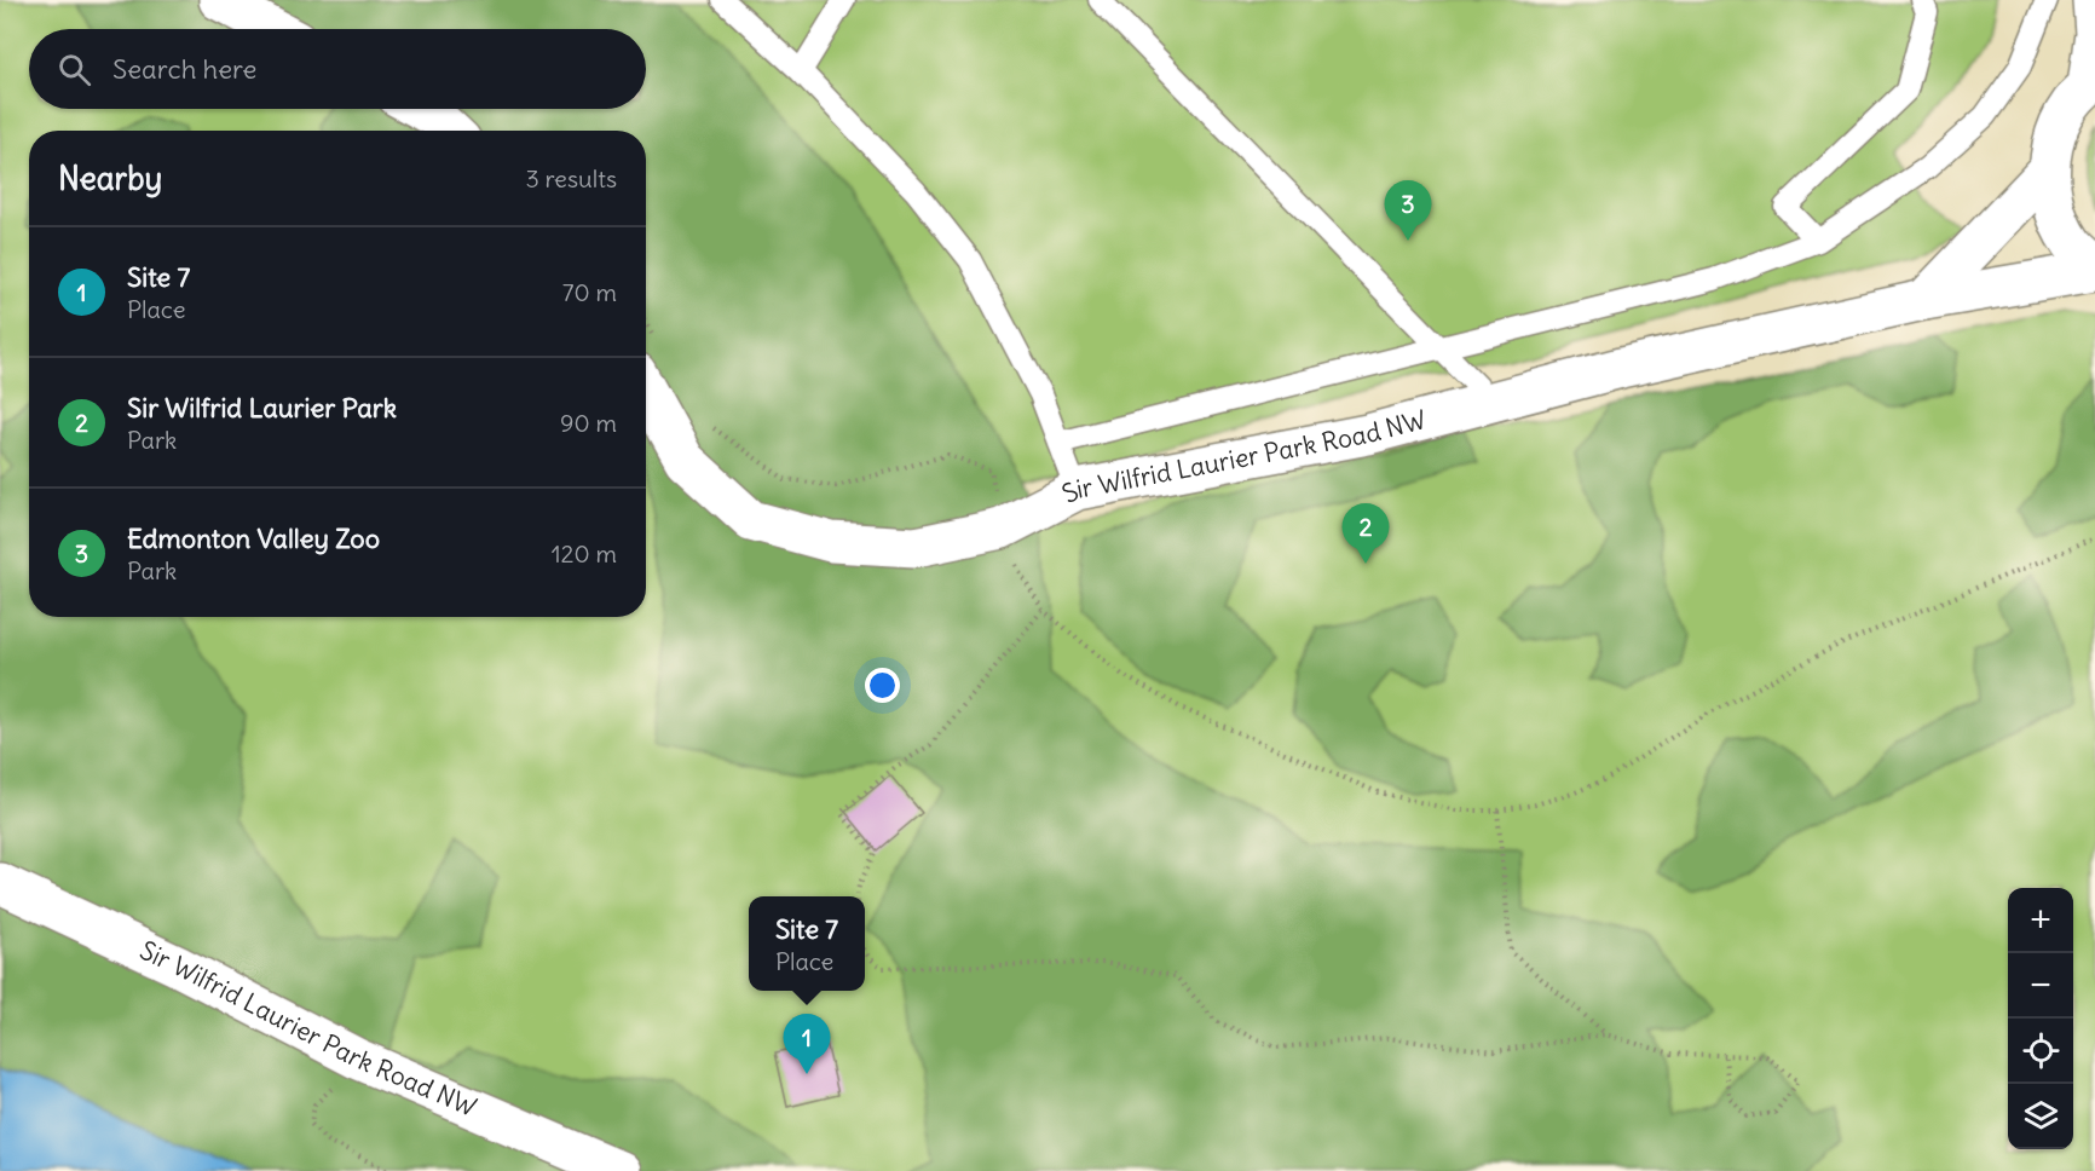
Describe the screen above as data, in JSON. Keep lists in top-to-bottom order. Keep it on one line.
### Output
{"streets":{"street":["Sir Wilfrid Laurier Park Road NW"]},"page":{"search":"Search here","heading":["Nearby","3 results"],"pins":["3","2","1"],"list":[{"mark":"1","name":"Site 7","note":"Place","value":"70 m"},{"mark":"2","name":"Sir Wilfrid Laurier Park","note":"Park","value":"90 m"},{"mark":"3","name":"Edmonton Valley Zoo","note":"Park","value":"120 m"}],"map_buttons":["+","−"],"popup":["Site 7","Place"]}}
